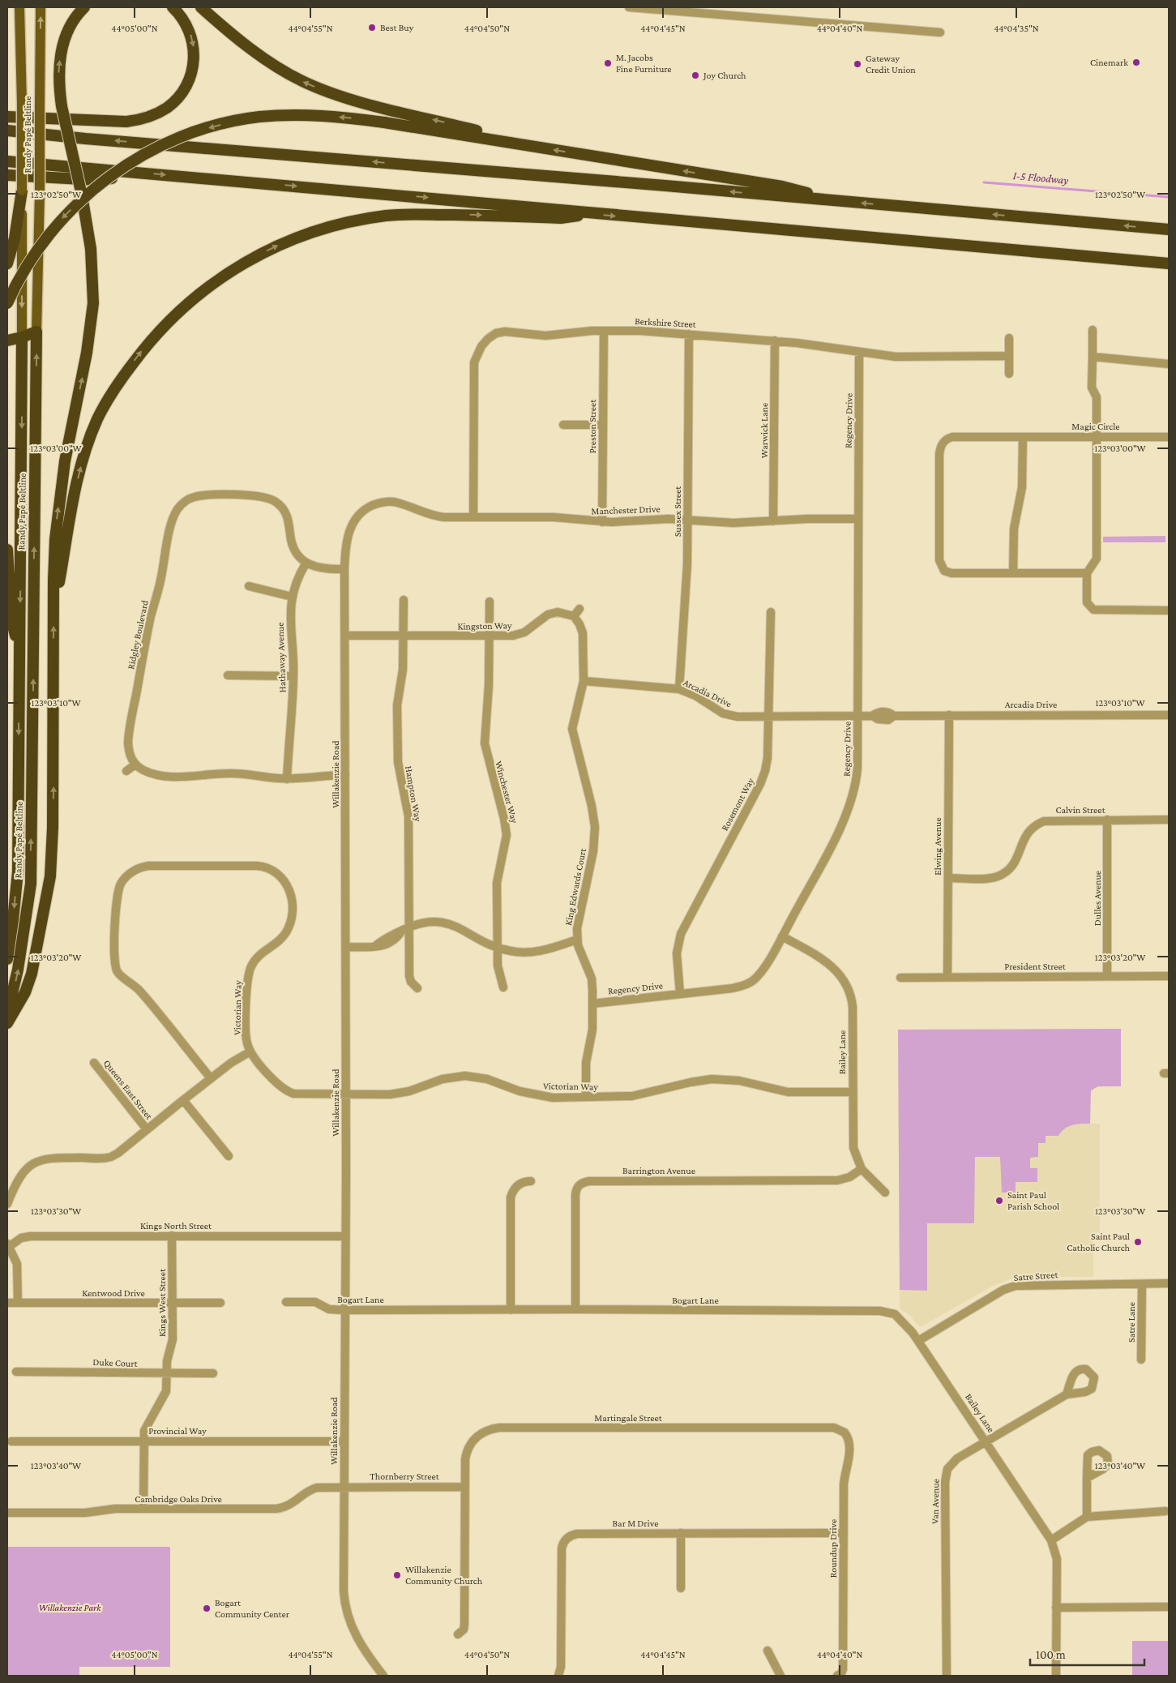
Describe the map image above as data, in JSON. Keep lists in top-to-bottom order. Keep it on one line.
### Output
{"streets":{"highway":["Randy Papé Beltline"],"street":["Berkshire Street","Regency Drive","Preston Street","Magic Circle","Warwick Lane","Manchester Drive","Sussex Street","Kingston Way","Ridgley Boulevard","Hathaway Avenue","Arcadia Drive","Willakenzie Road","Winchester Way","Hampton Way","Rosemont Way","Calvin Street","Elwing Avenue","King Edwards Court","Dulles Avenue","President Street","Victorian Way","Bailey Lane","Queens East Street","Barrington Avenue","Kings North Street","Satre Street","Kentwood Drive","Bogart Lane","Kings West Street","Satre Lane","Duke Court","Martingale Street","Provincial Way","Thornberry Street","Cambridge Oaks Drive","Van Avenue","Bar M Drive","Roundup Drive"]},"crossings":[["Berkshire Street","Regency Drive"],["Berkshire Street","Preston Street"],["Berkshire Street","Warwick Lane"],["Berkshire Street","Manchester Drive"],["Berkshire Street","Sussex Street"],["Regency Drive","Manchester Drive"],["Regency Drive","Arcadia Drive"],["Regency Drive","Rosemont Way"],["Regency Drive","King Edwards Court"],["Regency Drive","Bailey Lane"],["Preston Street","Manchester Drive"],["Warwick Lane","Manchester Drive"],["Manchester Drive","Sussex Street"],["Manchester Drive","Willakenzie Road"],["Sussex Street","Arcadia Drive"],["Kingston Way","Willakenzie Road"],["Kingston Way","Winchester Way"],["Kingston Way","Hampton Way"],["Ridgley Boulevard","Hathaway Avenue"],["Arcadia Drive","Rosemont Way"],["Arcadia Drive","Elwing Avenue"],["Arcadia Drive","King Edwards Court"],["Willakenzie Road","Victorian Way"],["Willakenzie Road","Kings North Street"],["Willakenzie Road","Bogart Lane"],["Willakenzie Road","Provincial Way"],["Willakenzie Road","Thornberry Street"],["Willakenzie Road","Cambridge Oaks Drive"],["Calvin Street","Elwing Avenue"],["Calvin Street","Dulles Avenue"],["Elwing Avenue","President Street"],["King Edwards Court","Victorian Way"],["Dulles Avenue","President Street"],["Victorian Way","Bailey Lane"],["Victorian Way","Queens East Street"],["Bailey Lane","Barrington Avenue"],["Bailey Lane","Satre Street"],["Bailey Lane","Bogart Lane"],["Bailey Lane","Van Avenue"],["Barrington Avenue","Bogart Lane"],["Kings North Street","Kings West Street"],["Satre Street","Satre Lane"],["Kentwood Drive","Kings West Street"],["Kings West Street","Duke Court"],["Kings West Street","Provincial Way"],["Kings West Street","Cambridge Oaks Drive"],["Martingale Street","Thornberry Street"],["Martingale Street","Roundup Drive"],["Thornberry Street","Cambridge Oaks Drive"],["Bar M Drive","Roundup Drive"]],"water":["I-5 Floodway"],"parks":["Willakenzie Park"],"places":["Best Buy","Cinemark","M. Jacobs Fine Furniture","Gateway Credit Union","Joy Church","Saint Paul Parish School","Saint Paul Catholic Church","Willakenzie Community Church","Bogart Community Center"],"scale_bar":"100 m","coordinates":["44°05'00\"N","44°04'55\"N","44°04'50\"N","44°04'45\"N","44°04'40\"N","44°04'35\"N","123°02'50\"W","123°03'00\"W","123°03'10\"W","123°03'20\"W","123°03'30\"W","123°03'40\"W"]}
